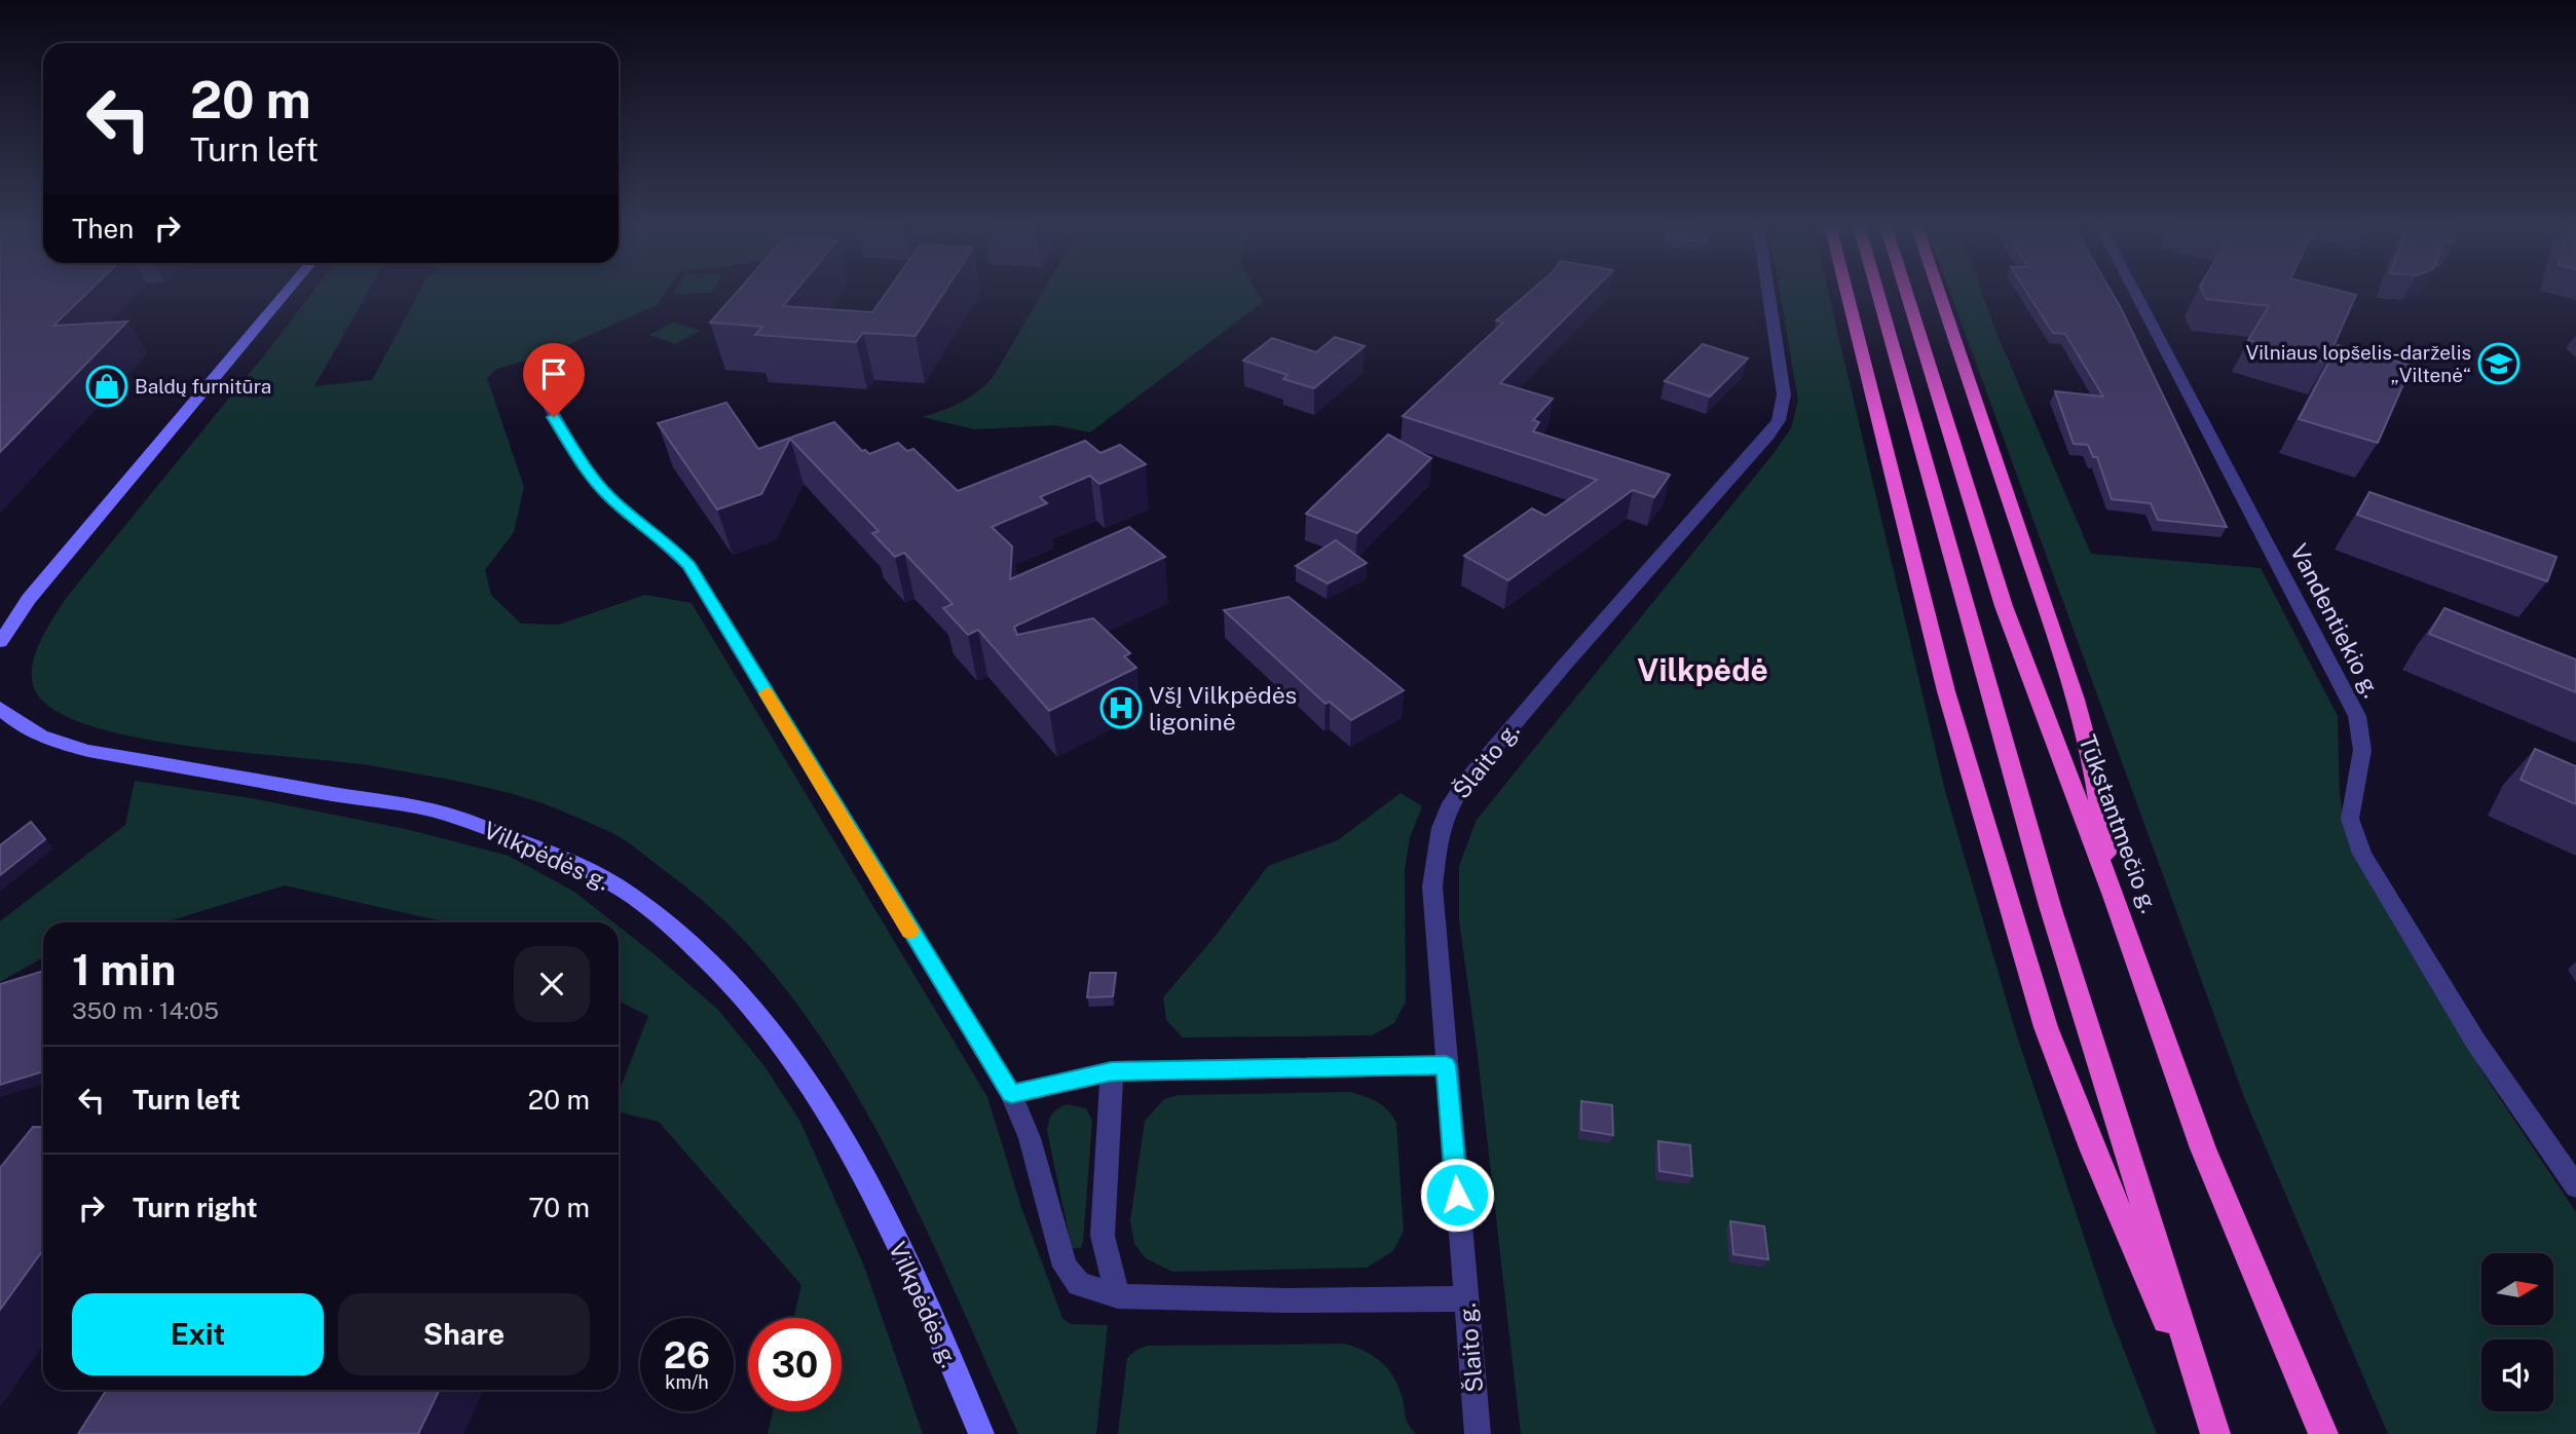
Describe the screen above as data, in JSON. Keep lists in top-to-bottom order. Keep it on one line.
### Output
{"streets":{"highway":["Tūkstantmečio g."],"main road":["Vilkpėdės g."],"street":["Vandentiekio g.","Šlaito g."]},"districts":["Vilkpėdė"],"places":{"school or university":["Vilniaus lopšelis-darželis „Viltenė“"],"shop":["Baldų furnitūra"],"hospital":["VšĮ Vilkpėdės ligoninė"]},"north":"right","page":{"turn":["20 m","Turn left"],"then":"Then","heading":["1 min","350 m · 14:05"],"list":[{"name":"Turn left","value":"20 m"},{"name":"Turn right","value":"70 m"}],"buttons":["Exit","Share"],"speed":"26 km/h","limit":"30"}}
